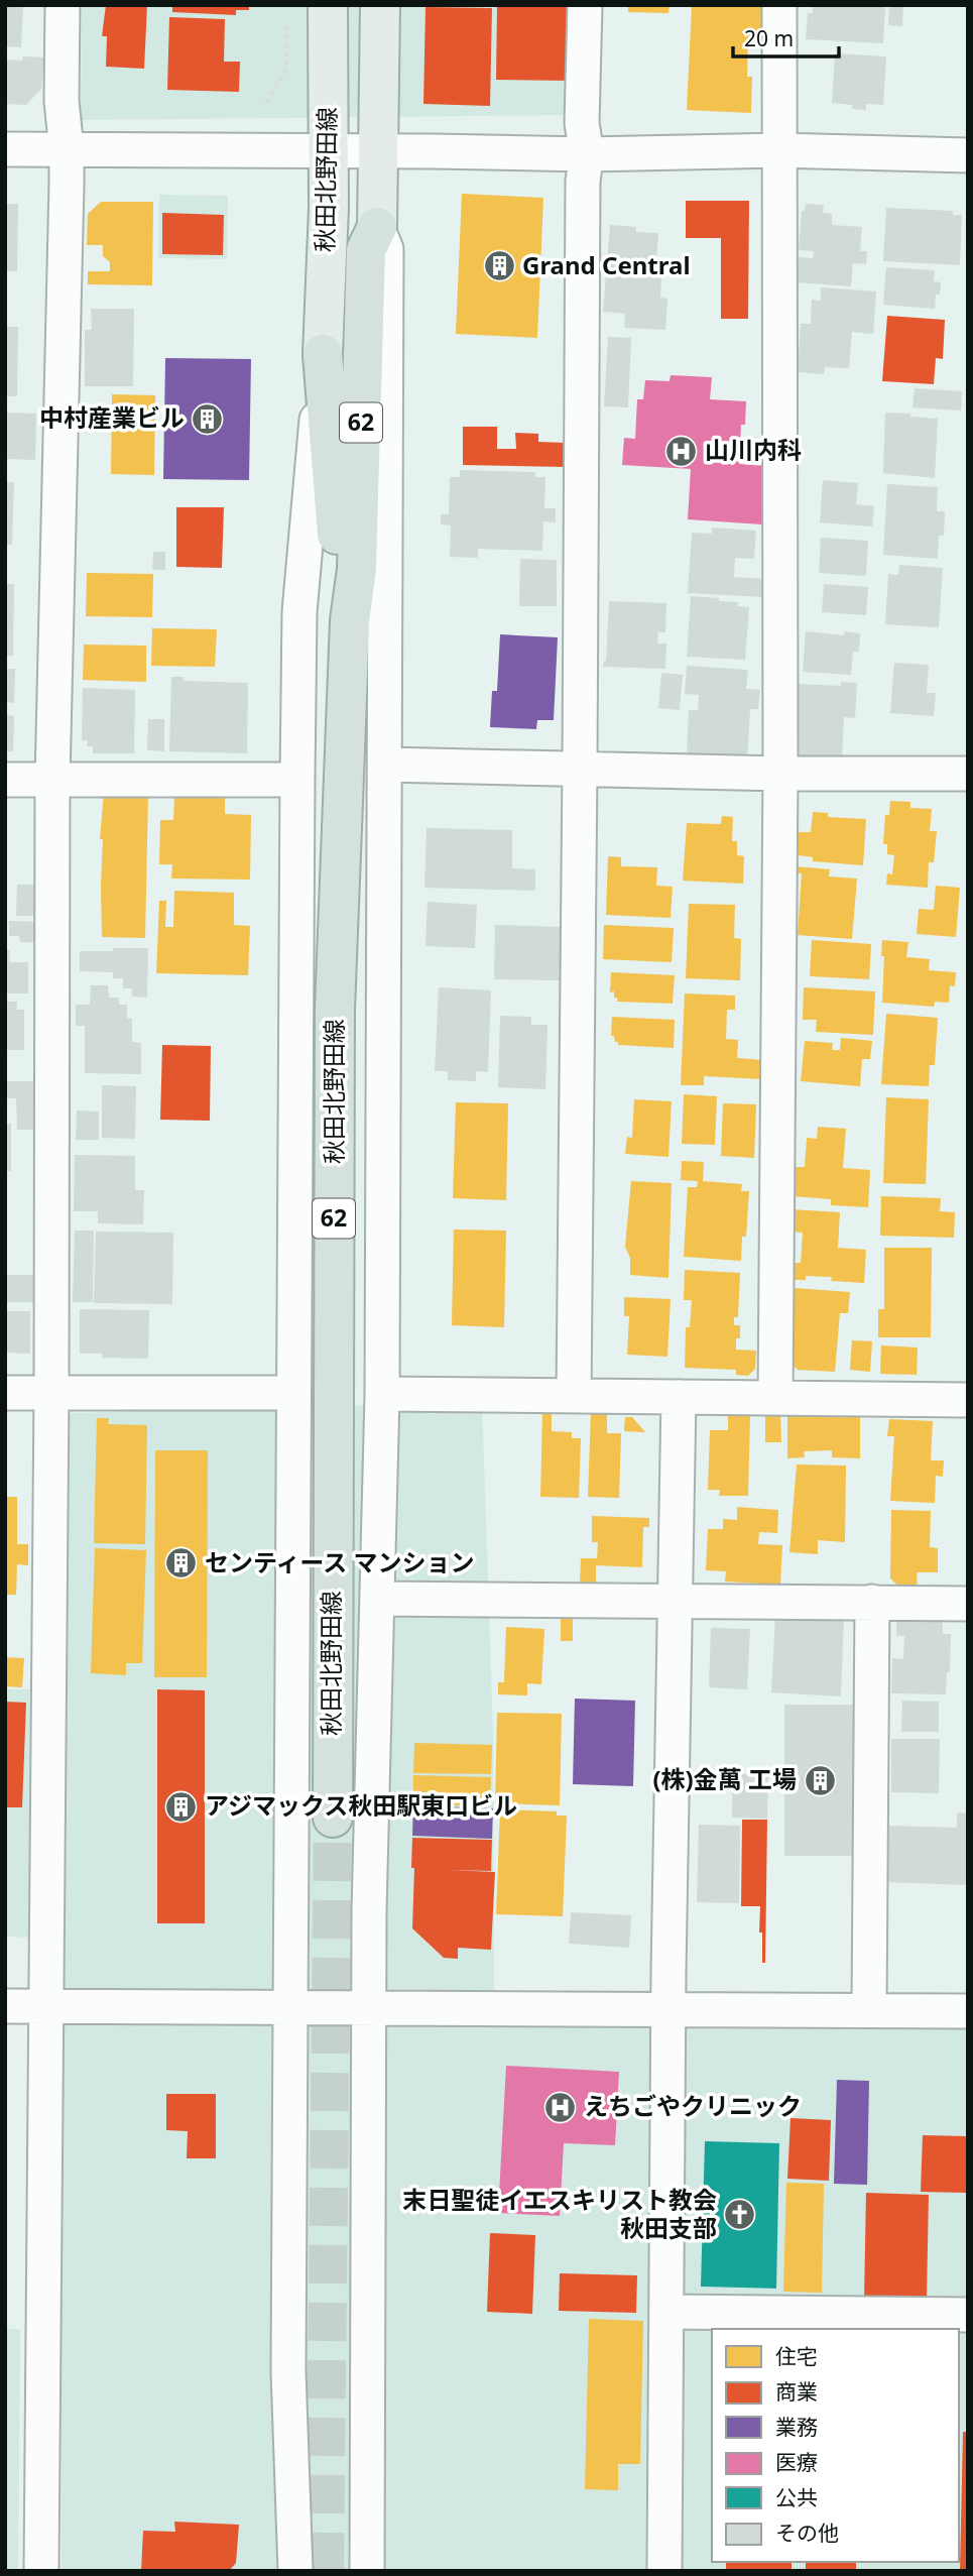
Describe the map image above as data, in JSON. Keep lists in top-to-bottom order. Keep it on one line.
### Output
{"streets":{"highway":["秋田北野田線","62"]},"crossings":[["秋田北野田線","62"]],"places":{"building":["Grand Central","中村産業ビル","センティース マンション","(株)金萬 工場","アジマックス秋田駅東口ビル"],"hospital":["山川内科","えちごやクリニック"],"church":["末日聖徒イエスキリスト教会 秋田支部"]},"legend":["住宅","商業","業務","医療","公共","その他"],"scale_bar":"20 m"}
